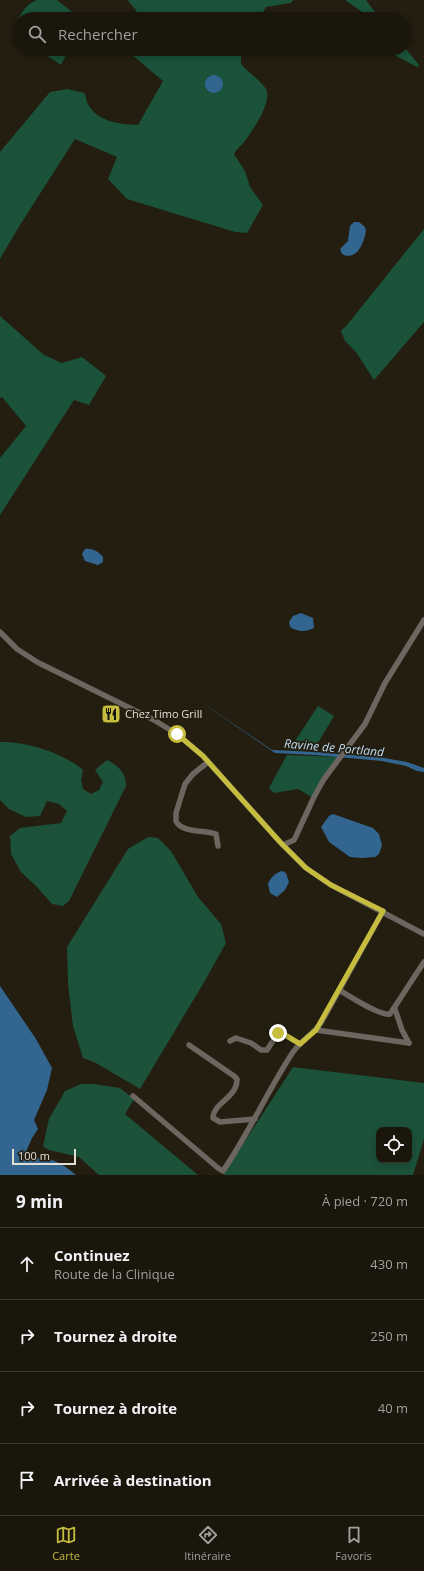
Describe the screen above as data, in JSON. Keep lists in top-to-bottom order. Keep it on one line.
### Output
{"water":["Ravine de Portland"],"places":{"restaurant":["Chez Timo Grill"]},"scale_bar":"100 m","page":{"search":"Rechercher","scale":"100 m","heading":["9 min","À pied · 720 m"],"list":[["Continuez","Route de la Clinique","430 m"],["Tournez à droite","250 m"],["Tournez à droite","40 m"],"Arrivée à destination"],"nav":["Carte","Itinéraire","Favoris"]}}
